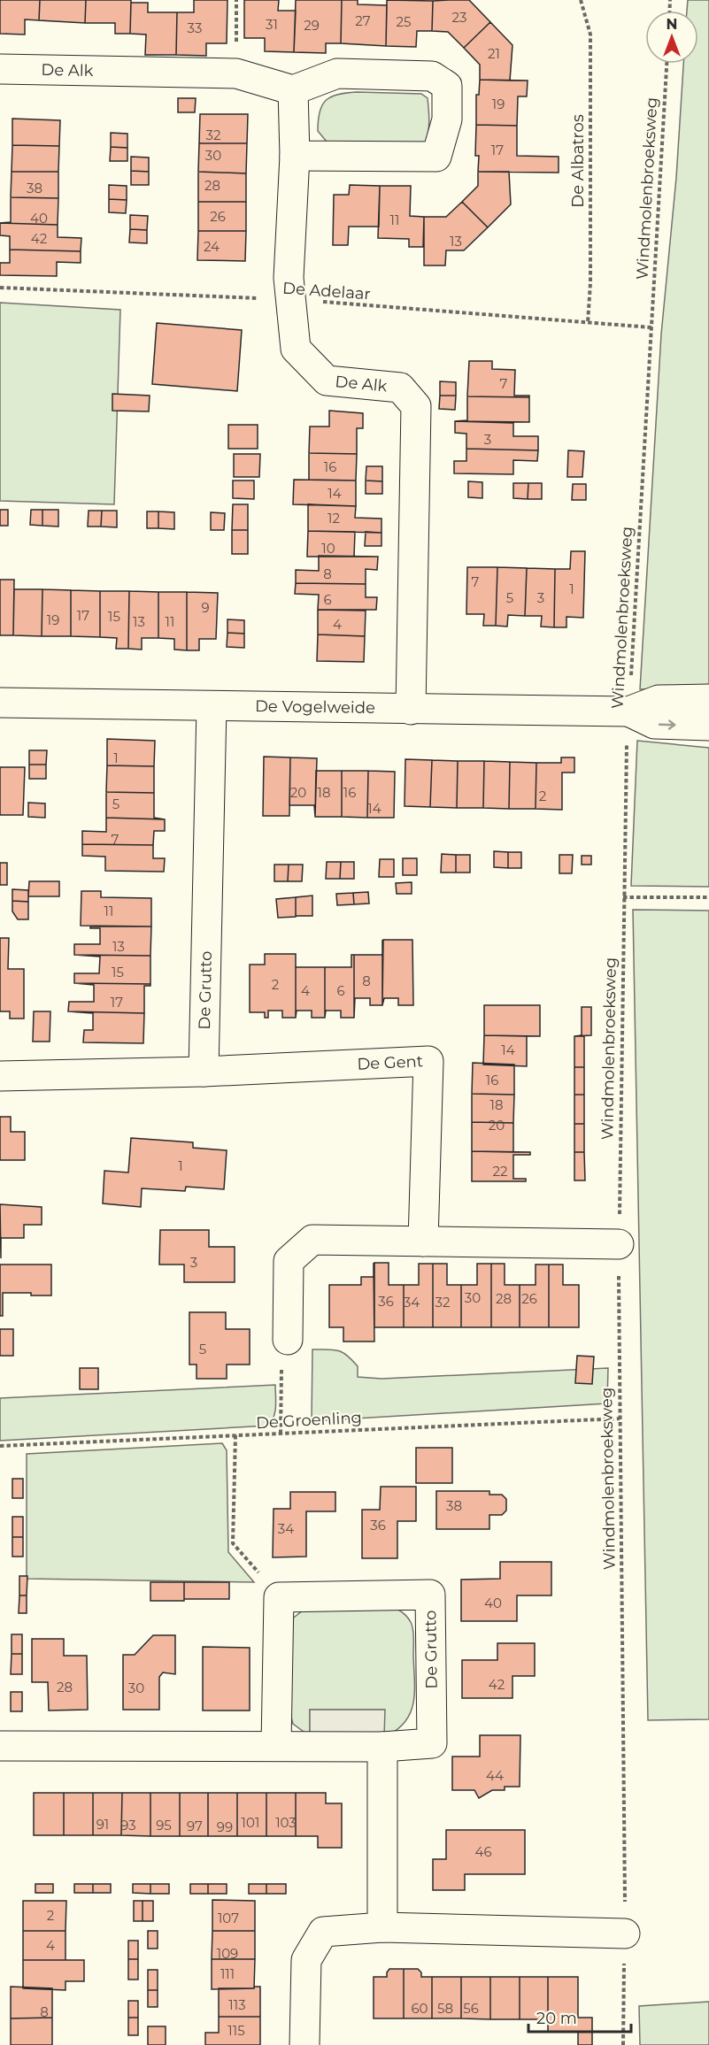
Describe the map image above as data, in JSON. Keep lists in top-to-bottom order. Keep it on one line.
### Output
{"streets":{"street":["De Alk","De Vogelweide","De Grutto","De Gent"],"path":["De Albatros","Windmolenbroeksweg","De Adelaar","De Groenling"]},"crossings":[["De Alk","De Adelaar"],["De Alk","De Vogelweide"],["De Albatros","De Adelaar"],["Windmolenbroeksweg","De Adelaar"],["Windmolenbroeksweg","De Vogelweide"],["Windmolenbroeksweg","De Groenling"],["De Vogelweide","De Grutto"],["De Grutto","De Gent"]],"house_numbers":["23","27","25","31","29","33","21","19","32","17","30","28","38","26","40","11","42","13","24","7","3","16","14","12","10","8","7","1","5","3","6","9","17","15","19","13","11","4","1","20","18","16","2","5","14","7","11","13","15","8","2","4","6","17","14","16","18","20","1","22","3","30","28","26","36","34","32","5","38","36","34","40","42","28","30","44","101","103","91","93","95","97","99","46","2","107","4","109","111","113","60","58","56","8","115"],"scale_bar":"20 m","north":"top"}
